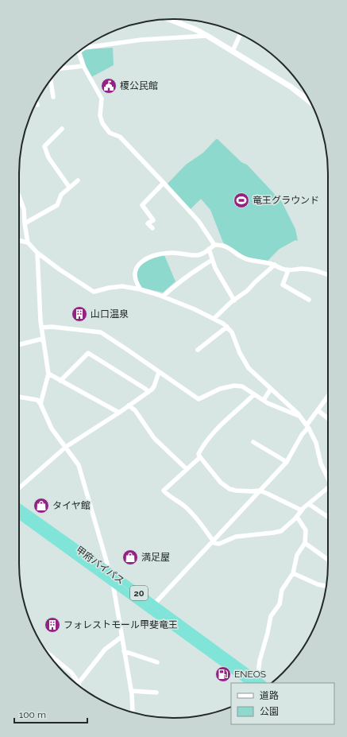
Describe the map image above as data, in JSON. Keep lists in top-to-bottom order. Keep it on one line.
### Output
{"streets":{"highway":["甲府バイパス","20"]},"places":{"public building":["榎公民館"],"sports":["竜王グラウンド"],"building":["山口温泉","フォレストモール甲斐竜王"],"shop":["タイヤ館","満足屋"],"fuel station":["ENEOS"]},"legend":["道路","公園"],"scale_bar":"100 m"}
